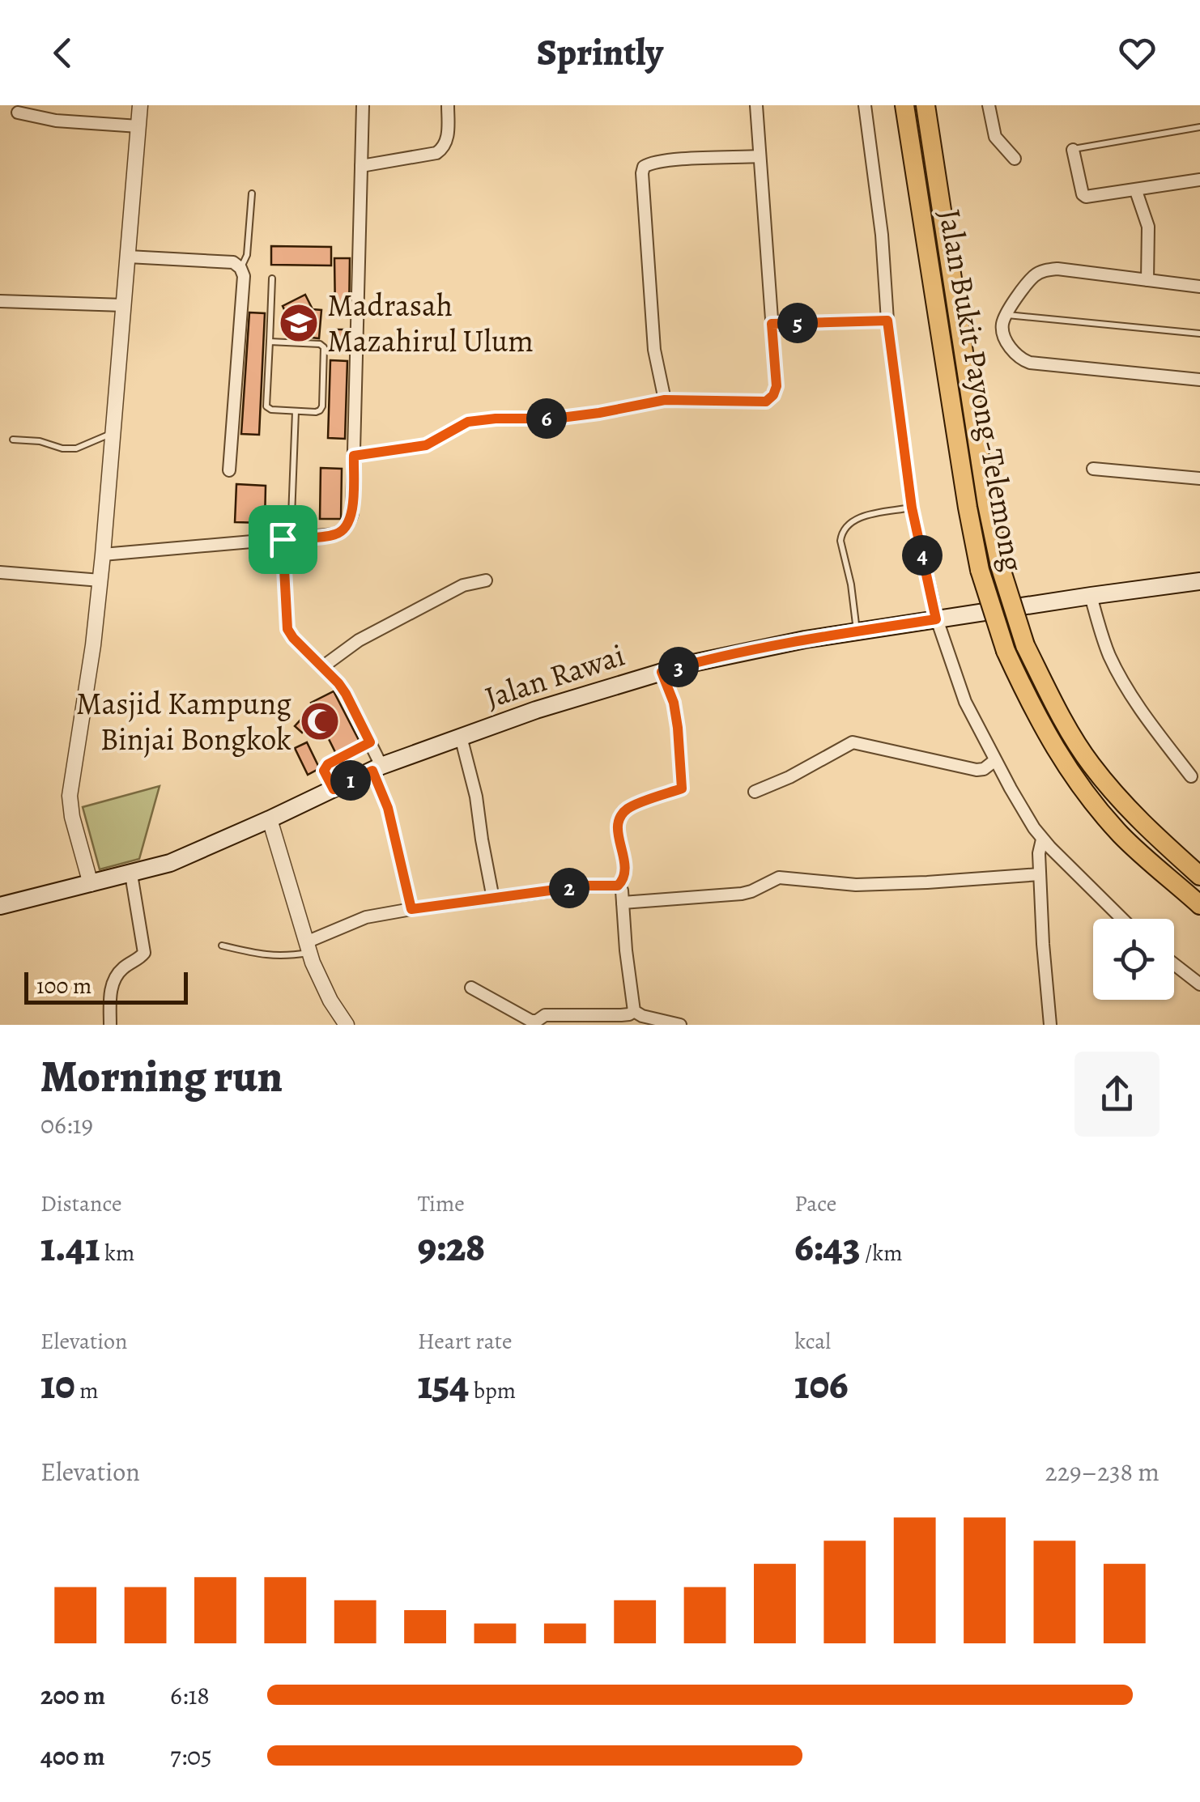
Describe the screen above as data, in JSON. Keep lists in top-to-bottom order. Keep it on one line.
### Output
{"streets":{"highway":["Jalan Bukit Payong-Telemong"],"main road":["Jalan Rawai"]},"places":{"school or university":["Madrasah Mazahirul Ulum"],"mosque":["Masjid Kampung Binjai Bongkok"]},"scale_bar":"100 m","page":{"header":"Sprintly","pins":["5","6","4","3","1","2"],"scale":"100 m","heading":["Morning run","06:19"],"stats":[["Distance","1.41 km"],["Time","9:28"],["Pace","6:43 /km"],["Elevation","10 m"],["Heart rate","154 bpm"],["kcal","106"]],"chart":["Elevation","229–238 m"],"list":[{"name":"200 m","note":"6:18"},{"name":"400 m","note":"7:05"}]}}
